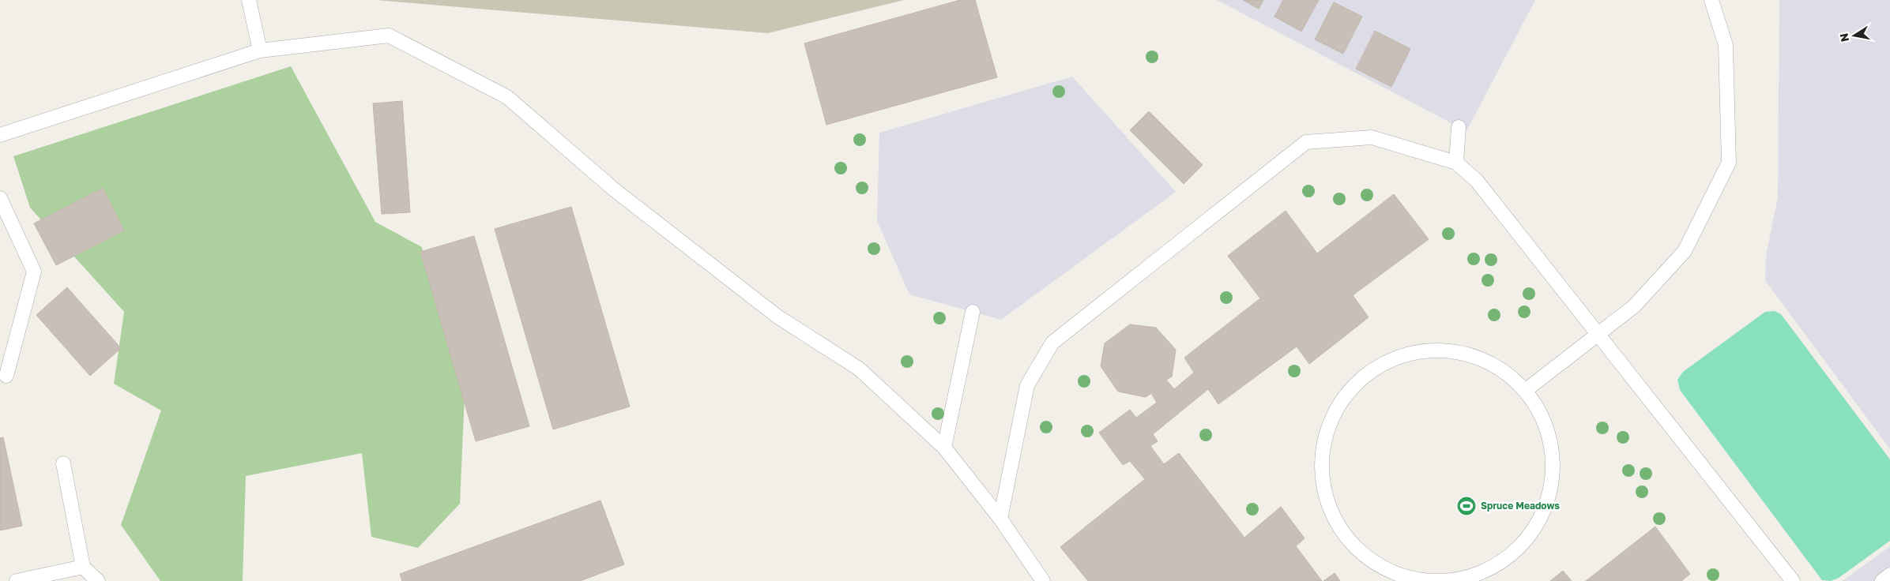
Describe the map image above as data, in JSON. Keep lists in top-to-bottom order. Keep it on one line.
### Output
{"places":{"sports":["Spruce Meadows"]},"north":"left"}
